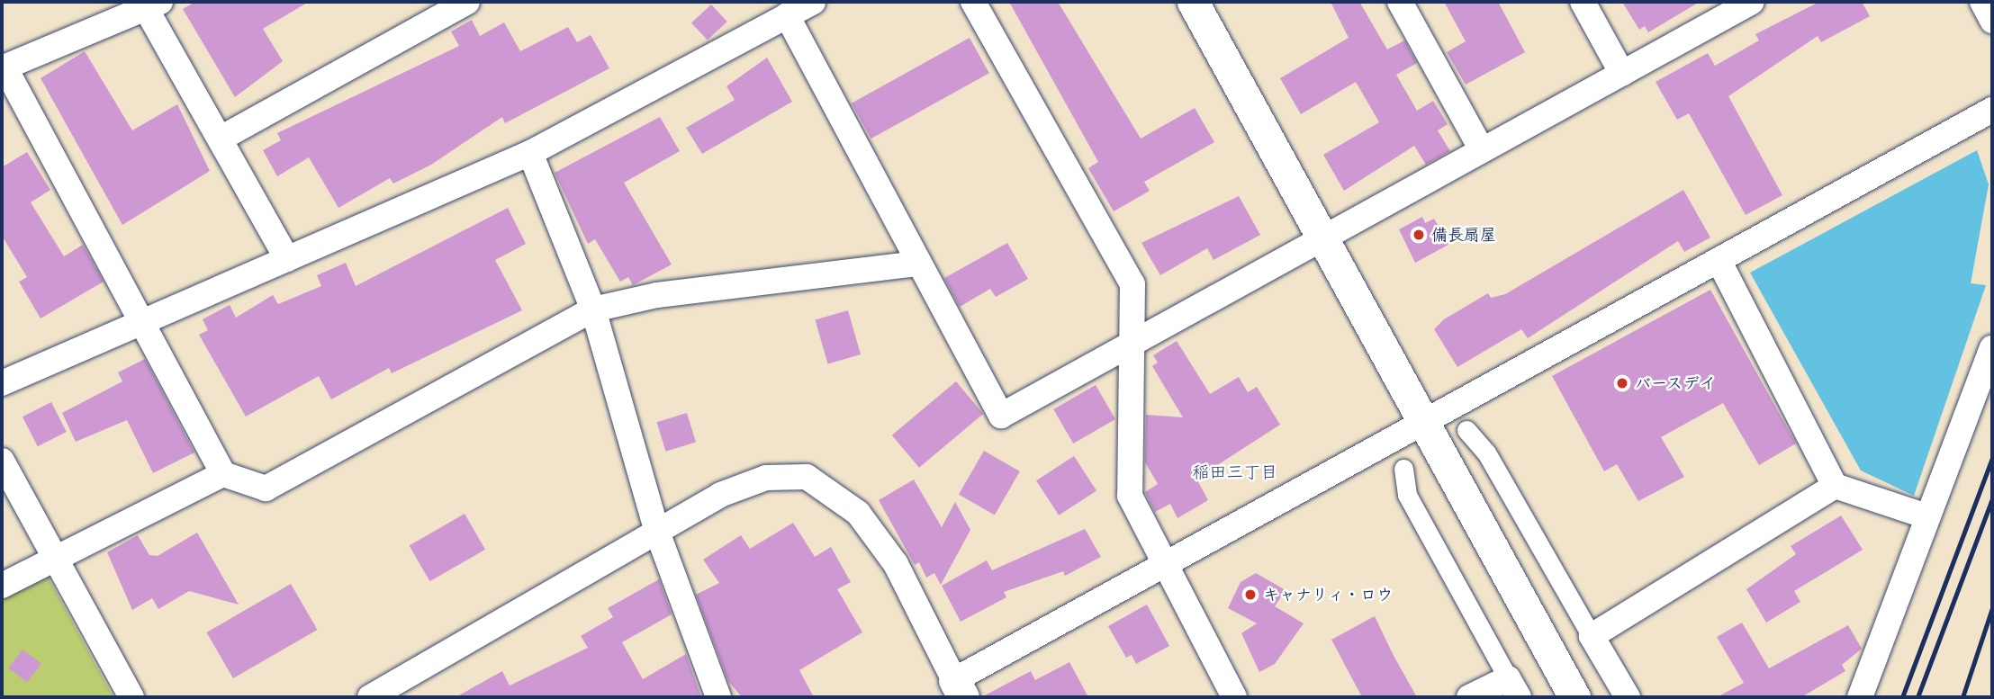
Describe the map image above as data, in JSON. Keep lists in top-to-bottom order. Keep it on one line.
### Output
{"districts":["稲田三丁目"],"places":["備長扇屋","バースデイ","キャナリィ・ロウ"]}
